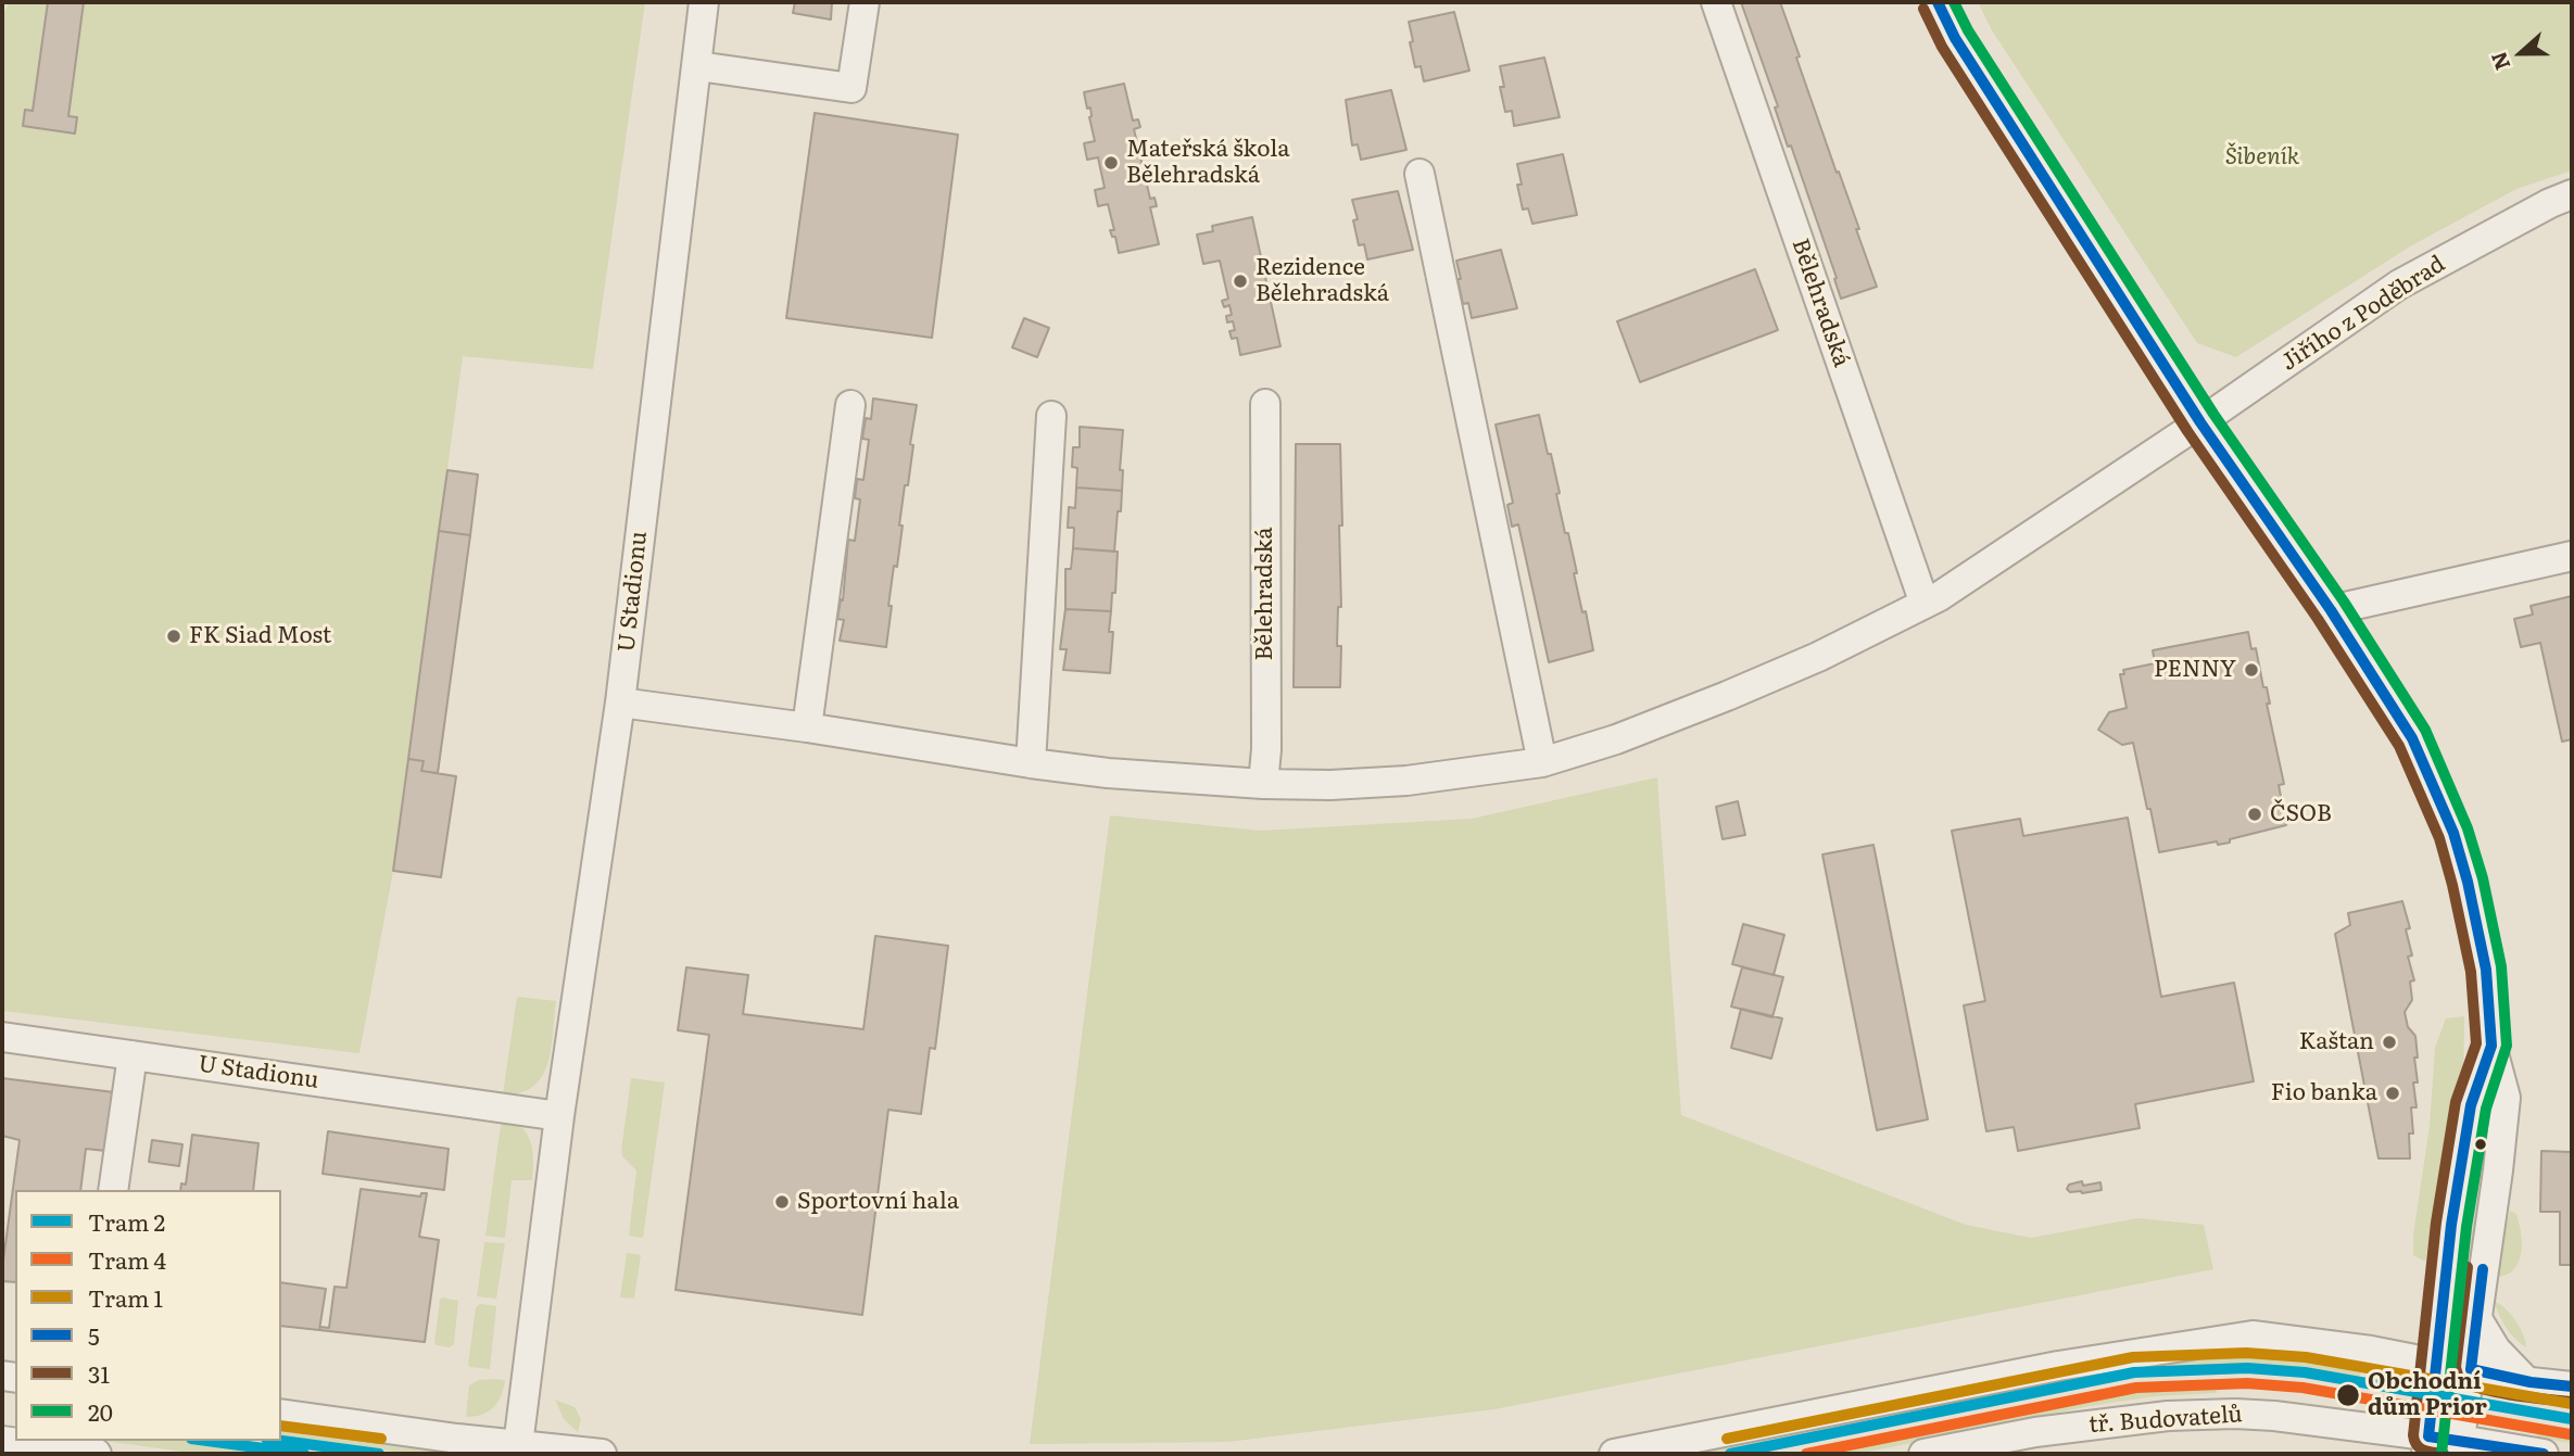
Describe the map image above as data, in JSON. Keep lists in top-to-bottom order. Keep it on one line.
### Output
{"streets":{"street":["Bělehradská","Jiřího z Poděbrad","U Stadionu","tř. Budovatelů"]},"parks":["Šibeník"],"places":["Mateřská škola Bělehradská","Rezidence Bělehradská","FK Siad Most","PENNY","ČSOB","Kaštan","Fio banka","Sportovní hala","Obchodní dům Prior"],"lines":["transit line 5","transit line 20","transit line 31","tram line 1","tram line 2","tram line 4"],"legend":["Tram 2","Tram 4","Tram 1","5","31","20"],"north":"left"}
